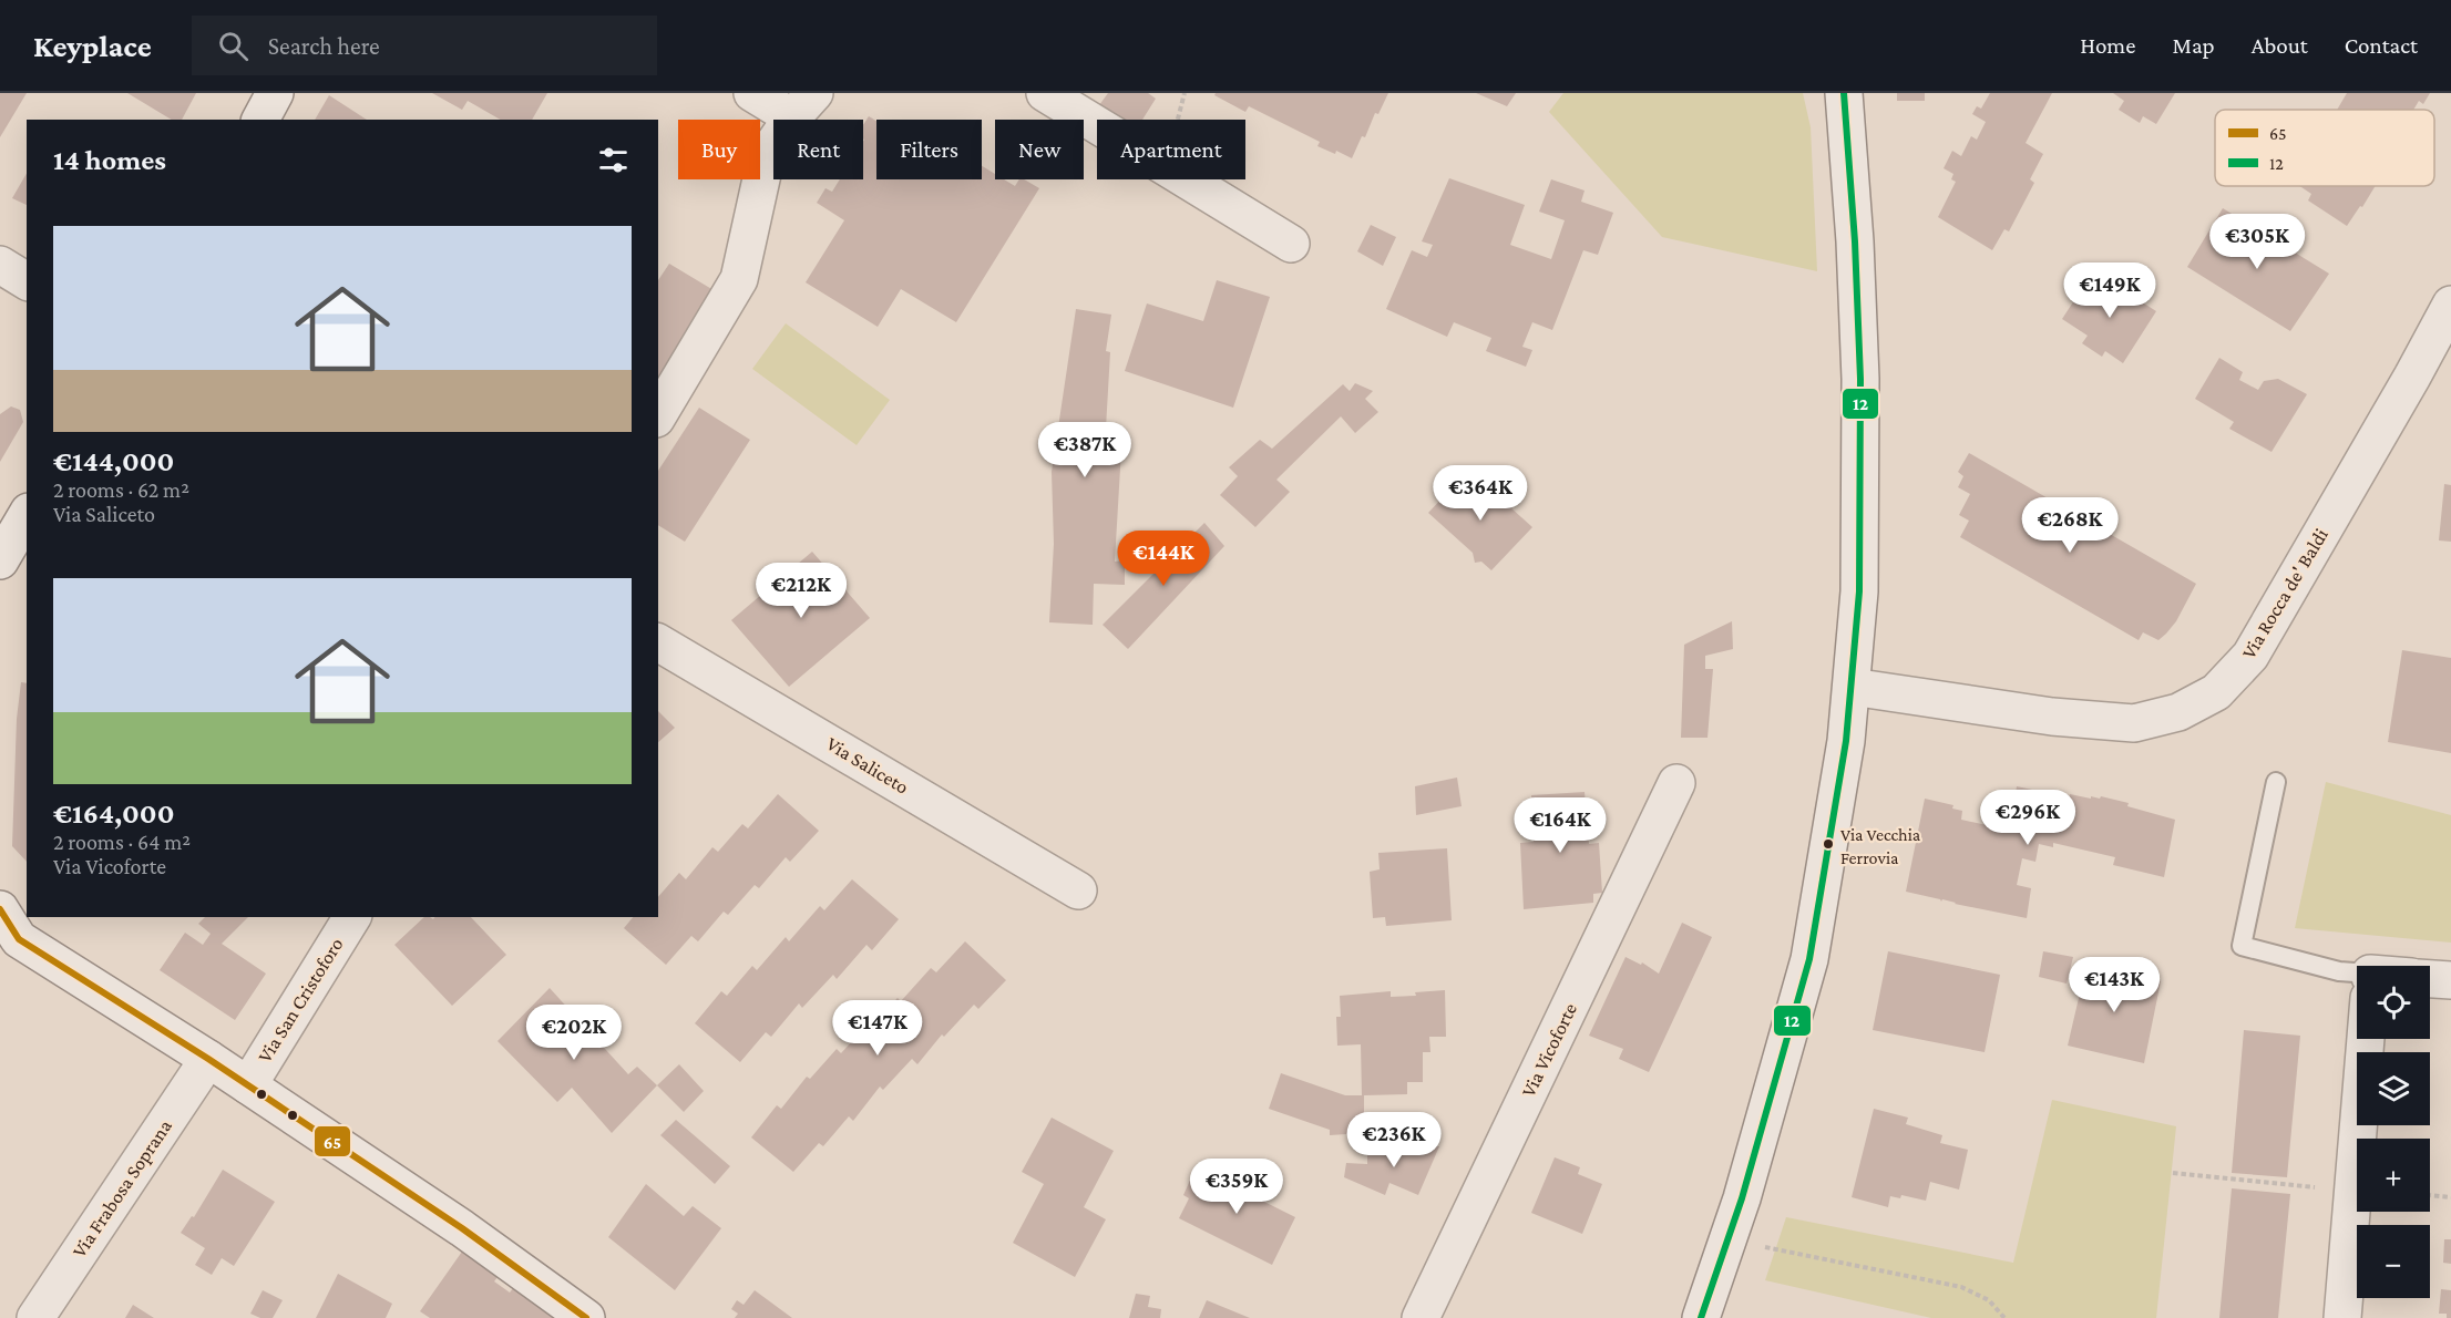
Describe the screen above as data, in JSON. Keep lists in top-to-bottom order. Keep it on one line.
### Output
{"streets":{"street":["Via Rocca de' Baldi","Via Saliceto","Via San Cristoforo","Via Vicoforte","Via Frabosa Soprana"]},"places":["Via Vecchia Ferrovia"],"lines":["transit line 12","transit line 65"],"legend":["65","12"],"page":{"header":"Keyplace","search":"Search here","nav":["Home","Map","About","Contact"],"chip":["Buy","Rent","Filters","New","Apartment"],"heading":"14 homes","list":[{"name":"€144,000","note":"2 rooms · 62 m² · Via Saliceto"},{"name":"€164,000","note":"2 rooms · 64 m² · Via Vicoforte"}],"price":["€305K","€149K","€387K","€364K","€268K","€144K","€212K","€296K","€164K","€143K","€147K","€202K","€236K","€359K"],"map_buttons":["+","−"]}}
